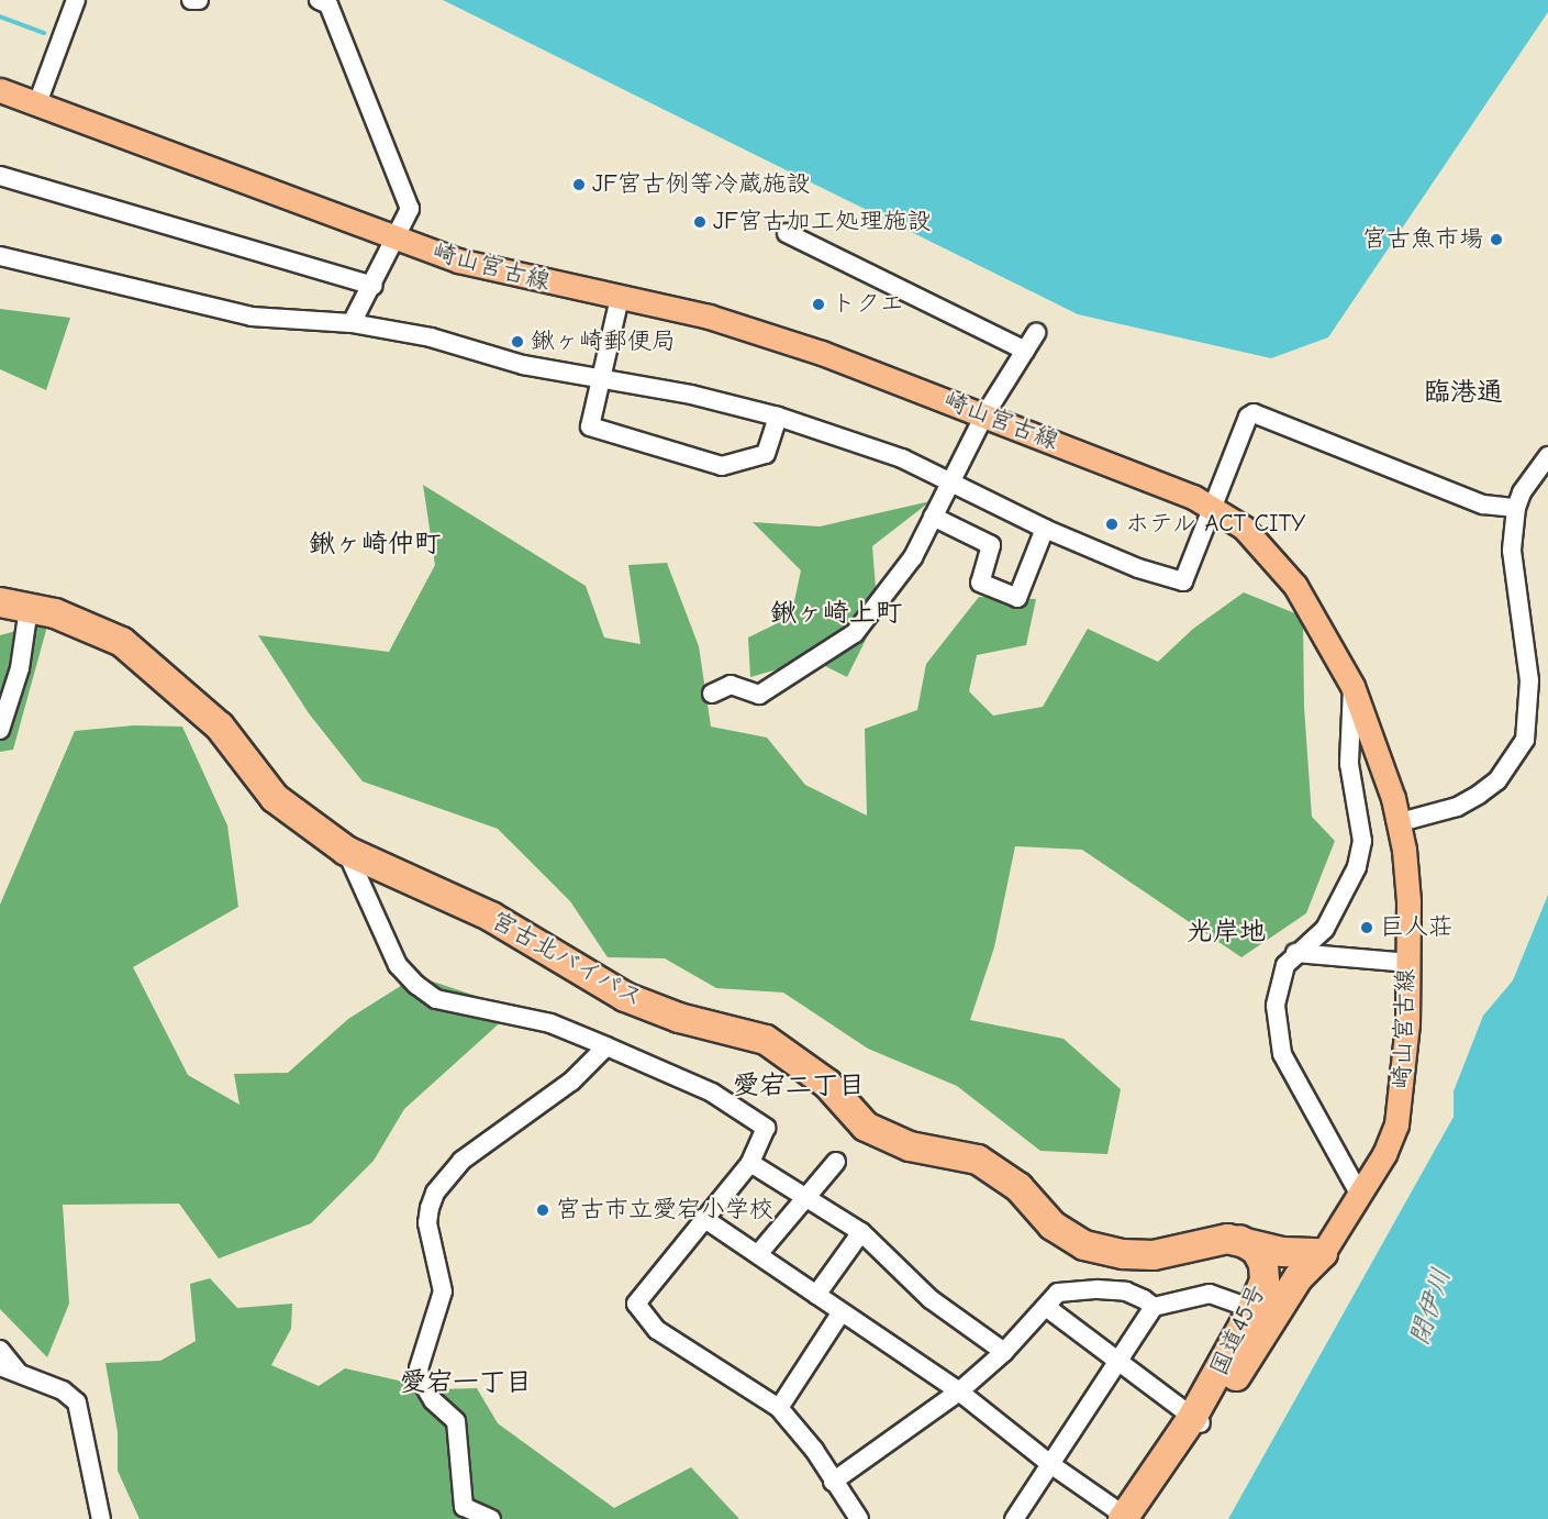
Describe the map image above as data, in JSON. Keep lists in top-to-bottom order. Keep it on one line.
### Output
{"streets":{"highway":["宮古北バイパス","国道45号"],"main road":["崎山宮古線"]},"crossings":[["宮古北バイパス","国道45号"]],"districts":["臨港通","鍬ヶ崎仲町","鍬ヶ崎上町","光岸地","愛宕二丁目","愛宕一丁目"],"water":["閉伊川"],"places":["JF宮古例等冷蔵施設","JF宮古加工処理施設","宮古魚市場","トクエ","鍬ヶ崎郵便局","ホテル ACT CITY","巨人荘","宮古市立愛宕小学校"]}
